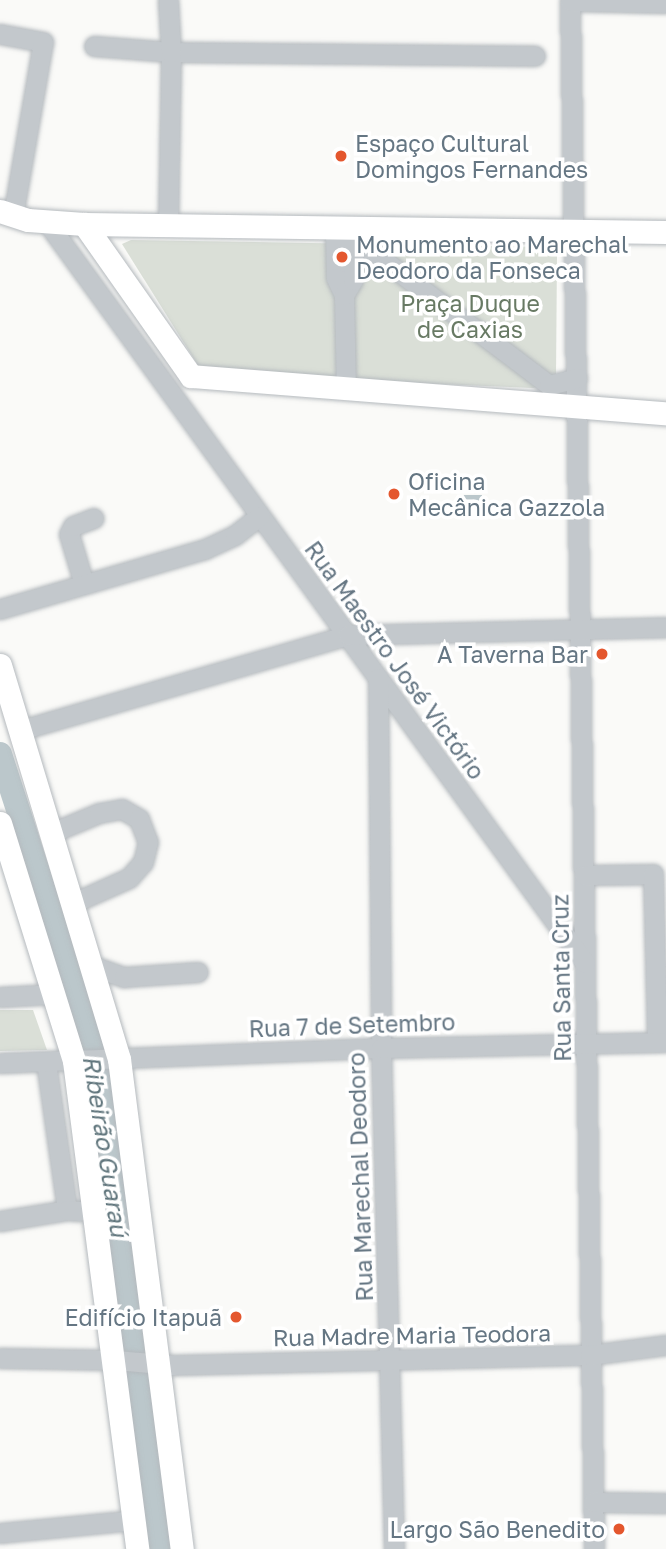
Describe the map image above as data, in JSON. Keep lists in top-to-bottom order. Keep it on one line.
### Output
{"streets":{"street":["Rua Maestro José Victório","Rua Santa Cruz","Rua 7 de Setembro","Rua Marechal Deodoro","Rua Madre Maria Teodora"]},"crossings":[["Rua Maestro José Victório","Rua Santa Cruz"],["Rua Maestro José Victório","Rua Marechal Deodoro"],["Rua Santa Cruz","Rua 7 de Setembro"],["Rua Santa Cruz","Rua Madre Maria Teodora"],["Rua 7 de Setembro","Rua Marechal Deodoro"],["Rua Marechal Deodoro","Rua Madre Maria Teodora"]],"water":["Ribeirão Guaraú"],"parks":["Praça Duque de Caxias"],"places":["Espaço Cultural Domingos Fernandes","Monumento ao Marechal Deodoro da Fonseca","Oficina Mecânica Gazzola","A Taverna Bar","Edifício Itapuã","Largo São Benedito"]}
